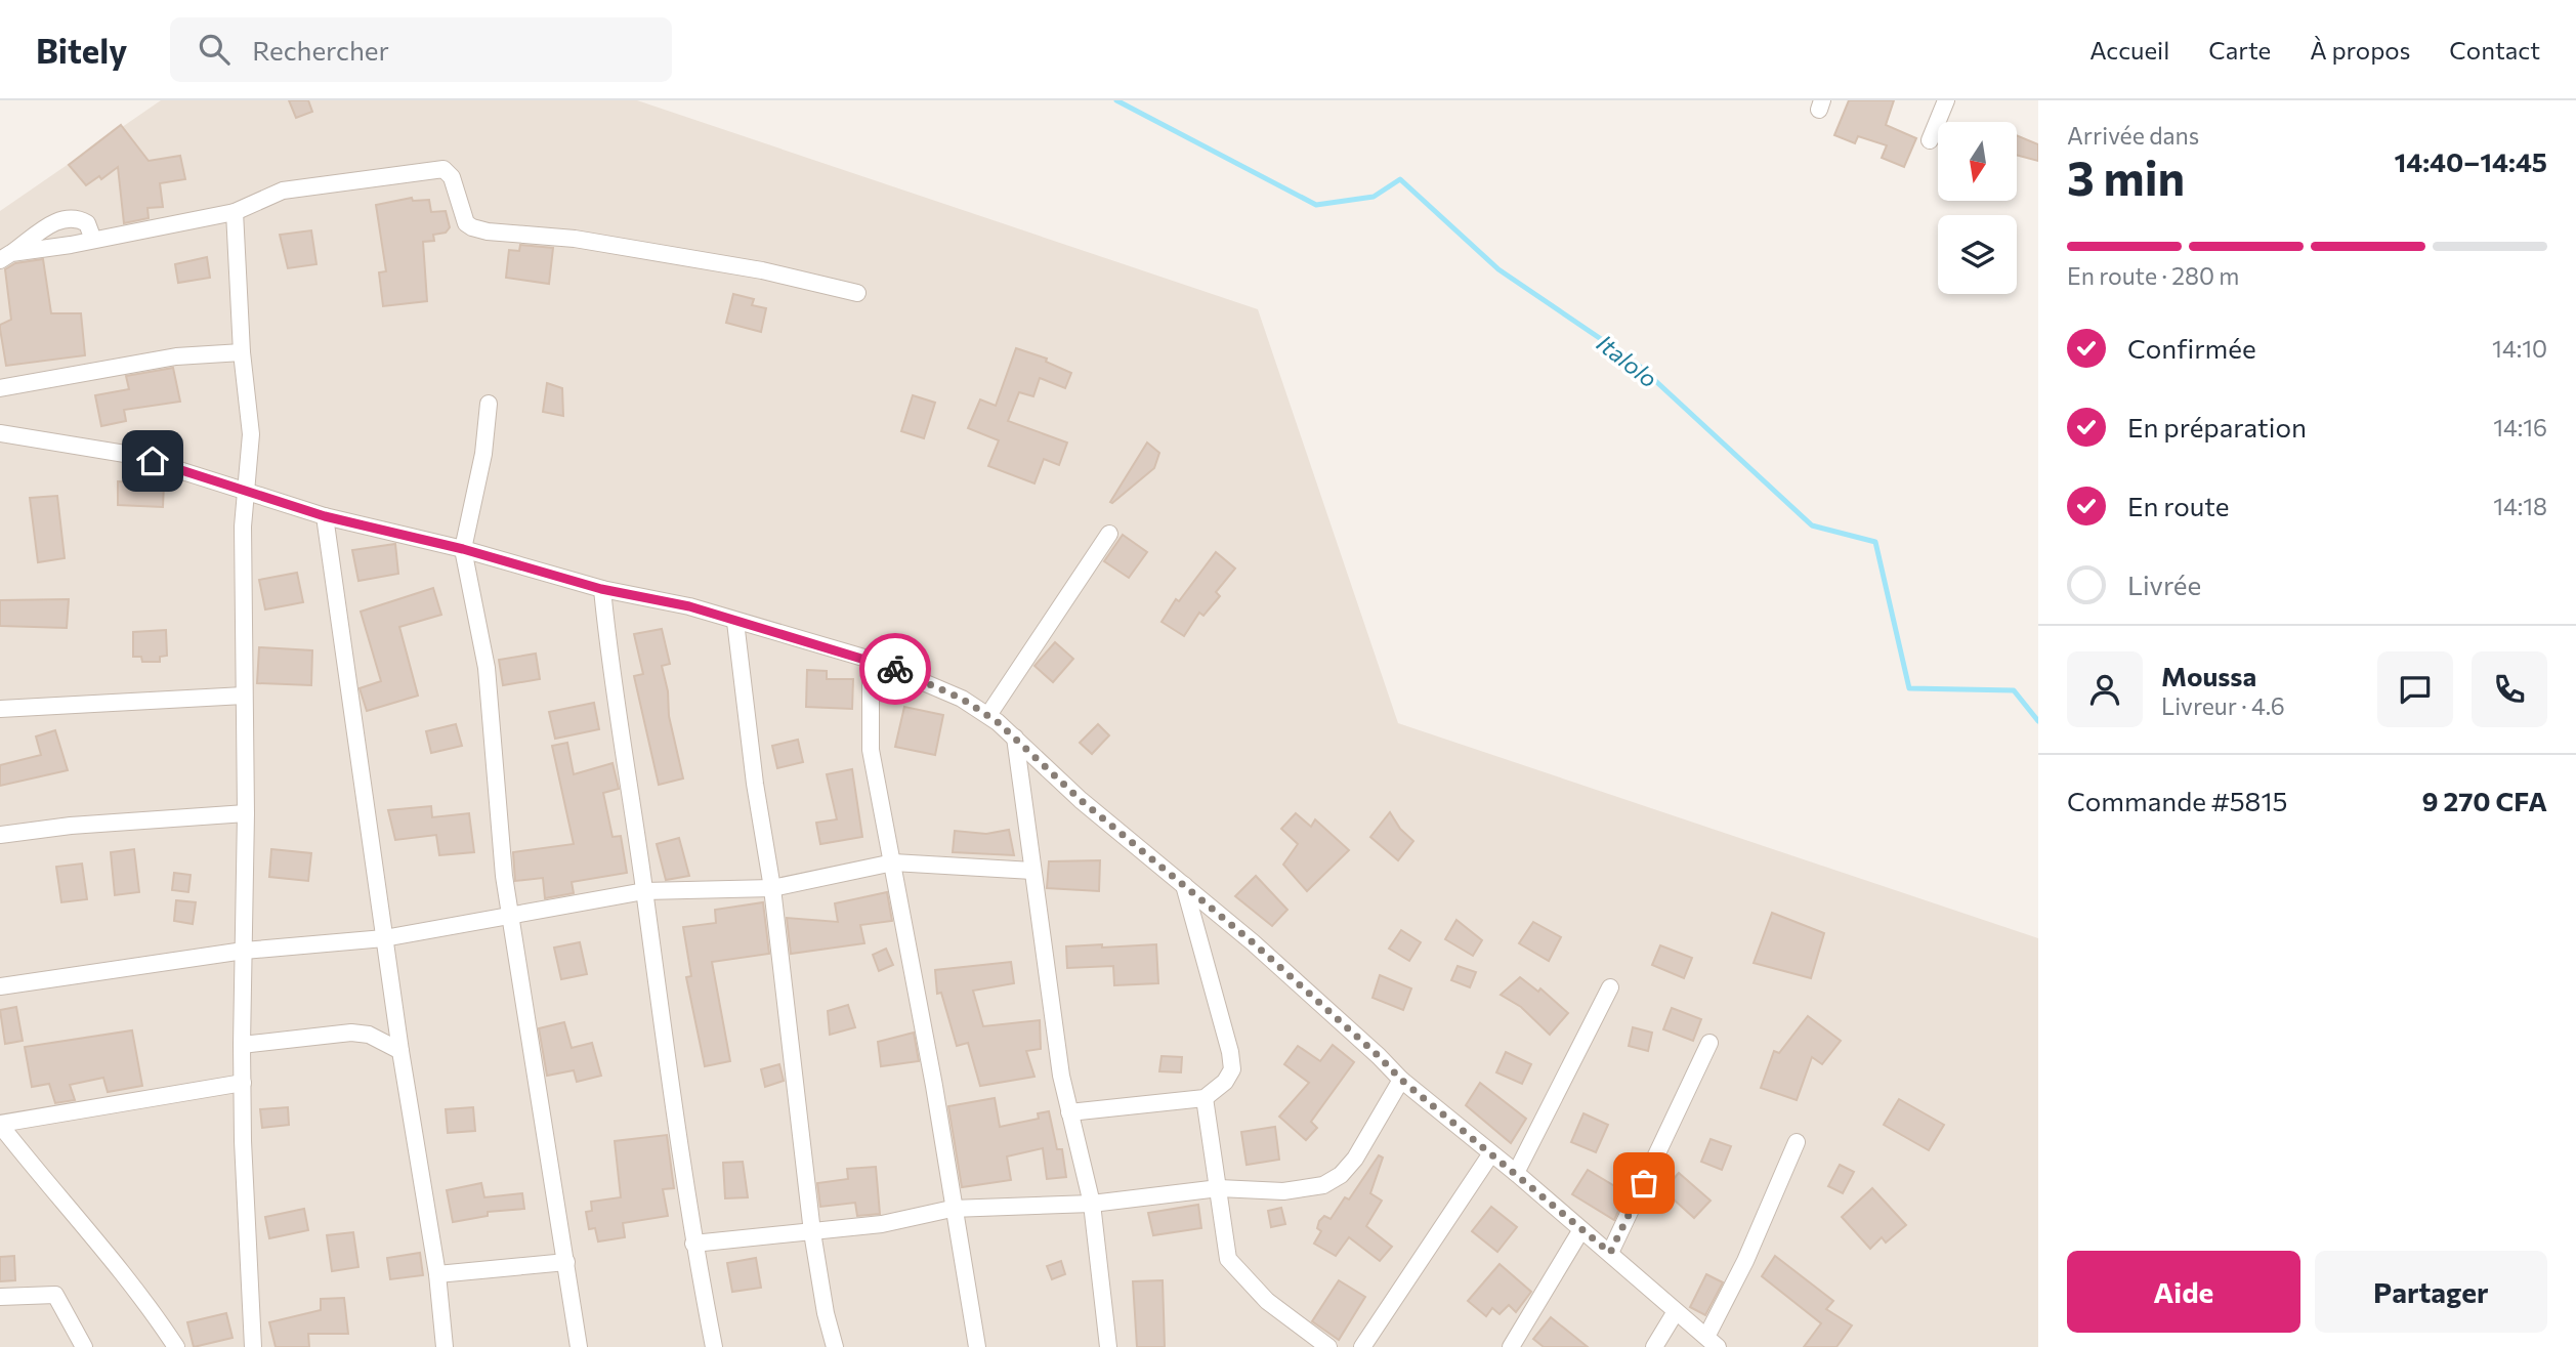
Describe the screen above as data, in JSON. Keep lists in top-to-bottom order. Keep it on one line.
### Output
{"water":["Italolo"],"north":"bottom","page":{"header":"Bitely","search":"Rechercher","nav":["Accueil","Carte","À propos","Contact"],"heading":["3 min","Arrivée dans","14:40–14:45"],"panel":["Moussa","Livreur · 4.6","Commande #5815","9 270 CFA"],"bar":"En route · 280 m","list":[["Confirmée","14:10"],["En préparation","14:16"],["En route","14:18"],"Livrée"],"buttons":["Aide","Partager"]}}
